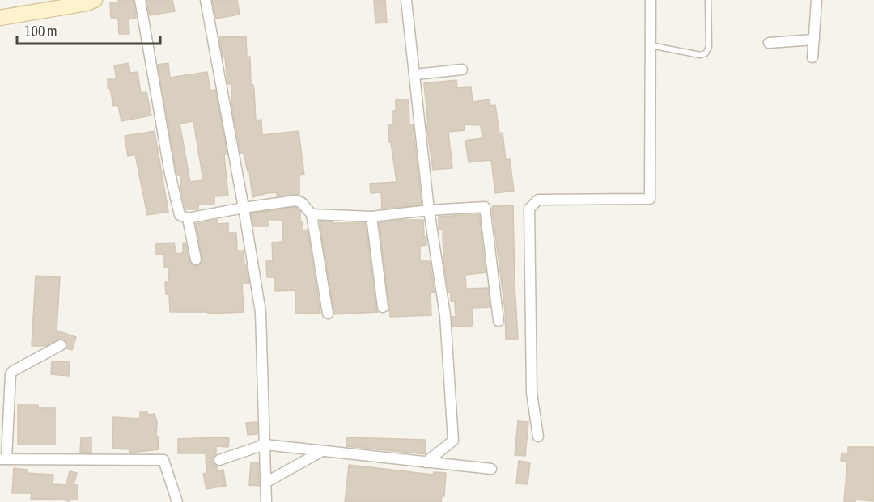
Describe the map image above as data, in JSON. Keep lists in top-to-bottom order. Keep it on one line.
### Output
{"scale_bar":"100 m"}
